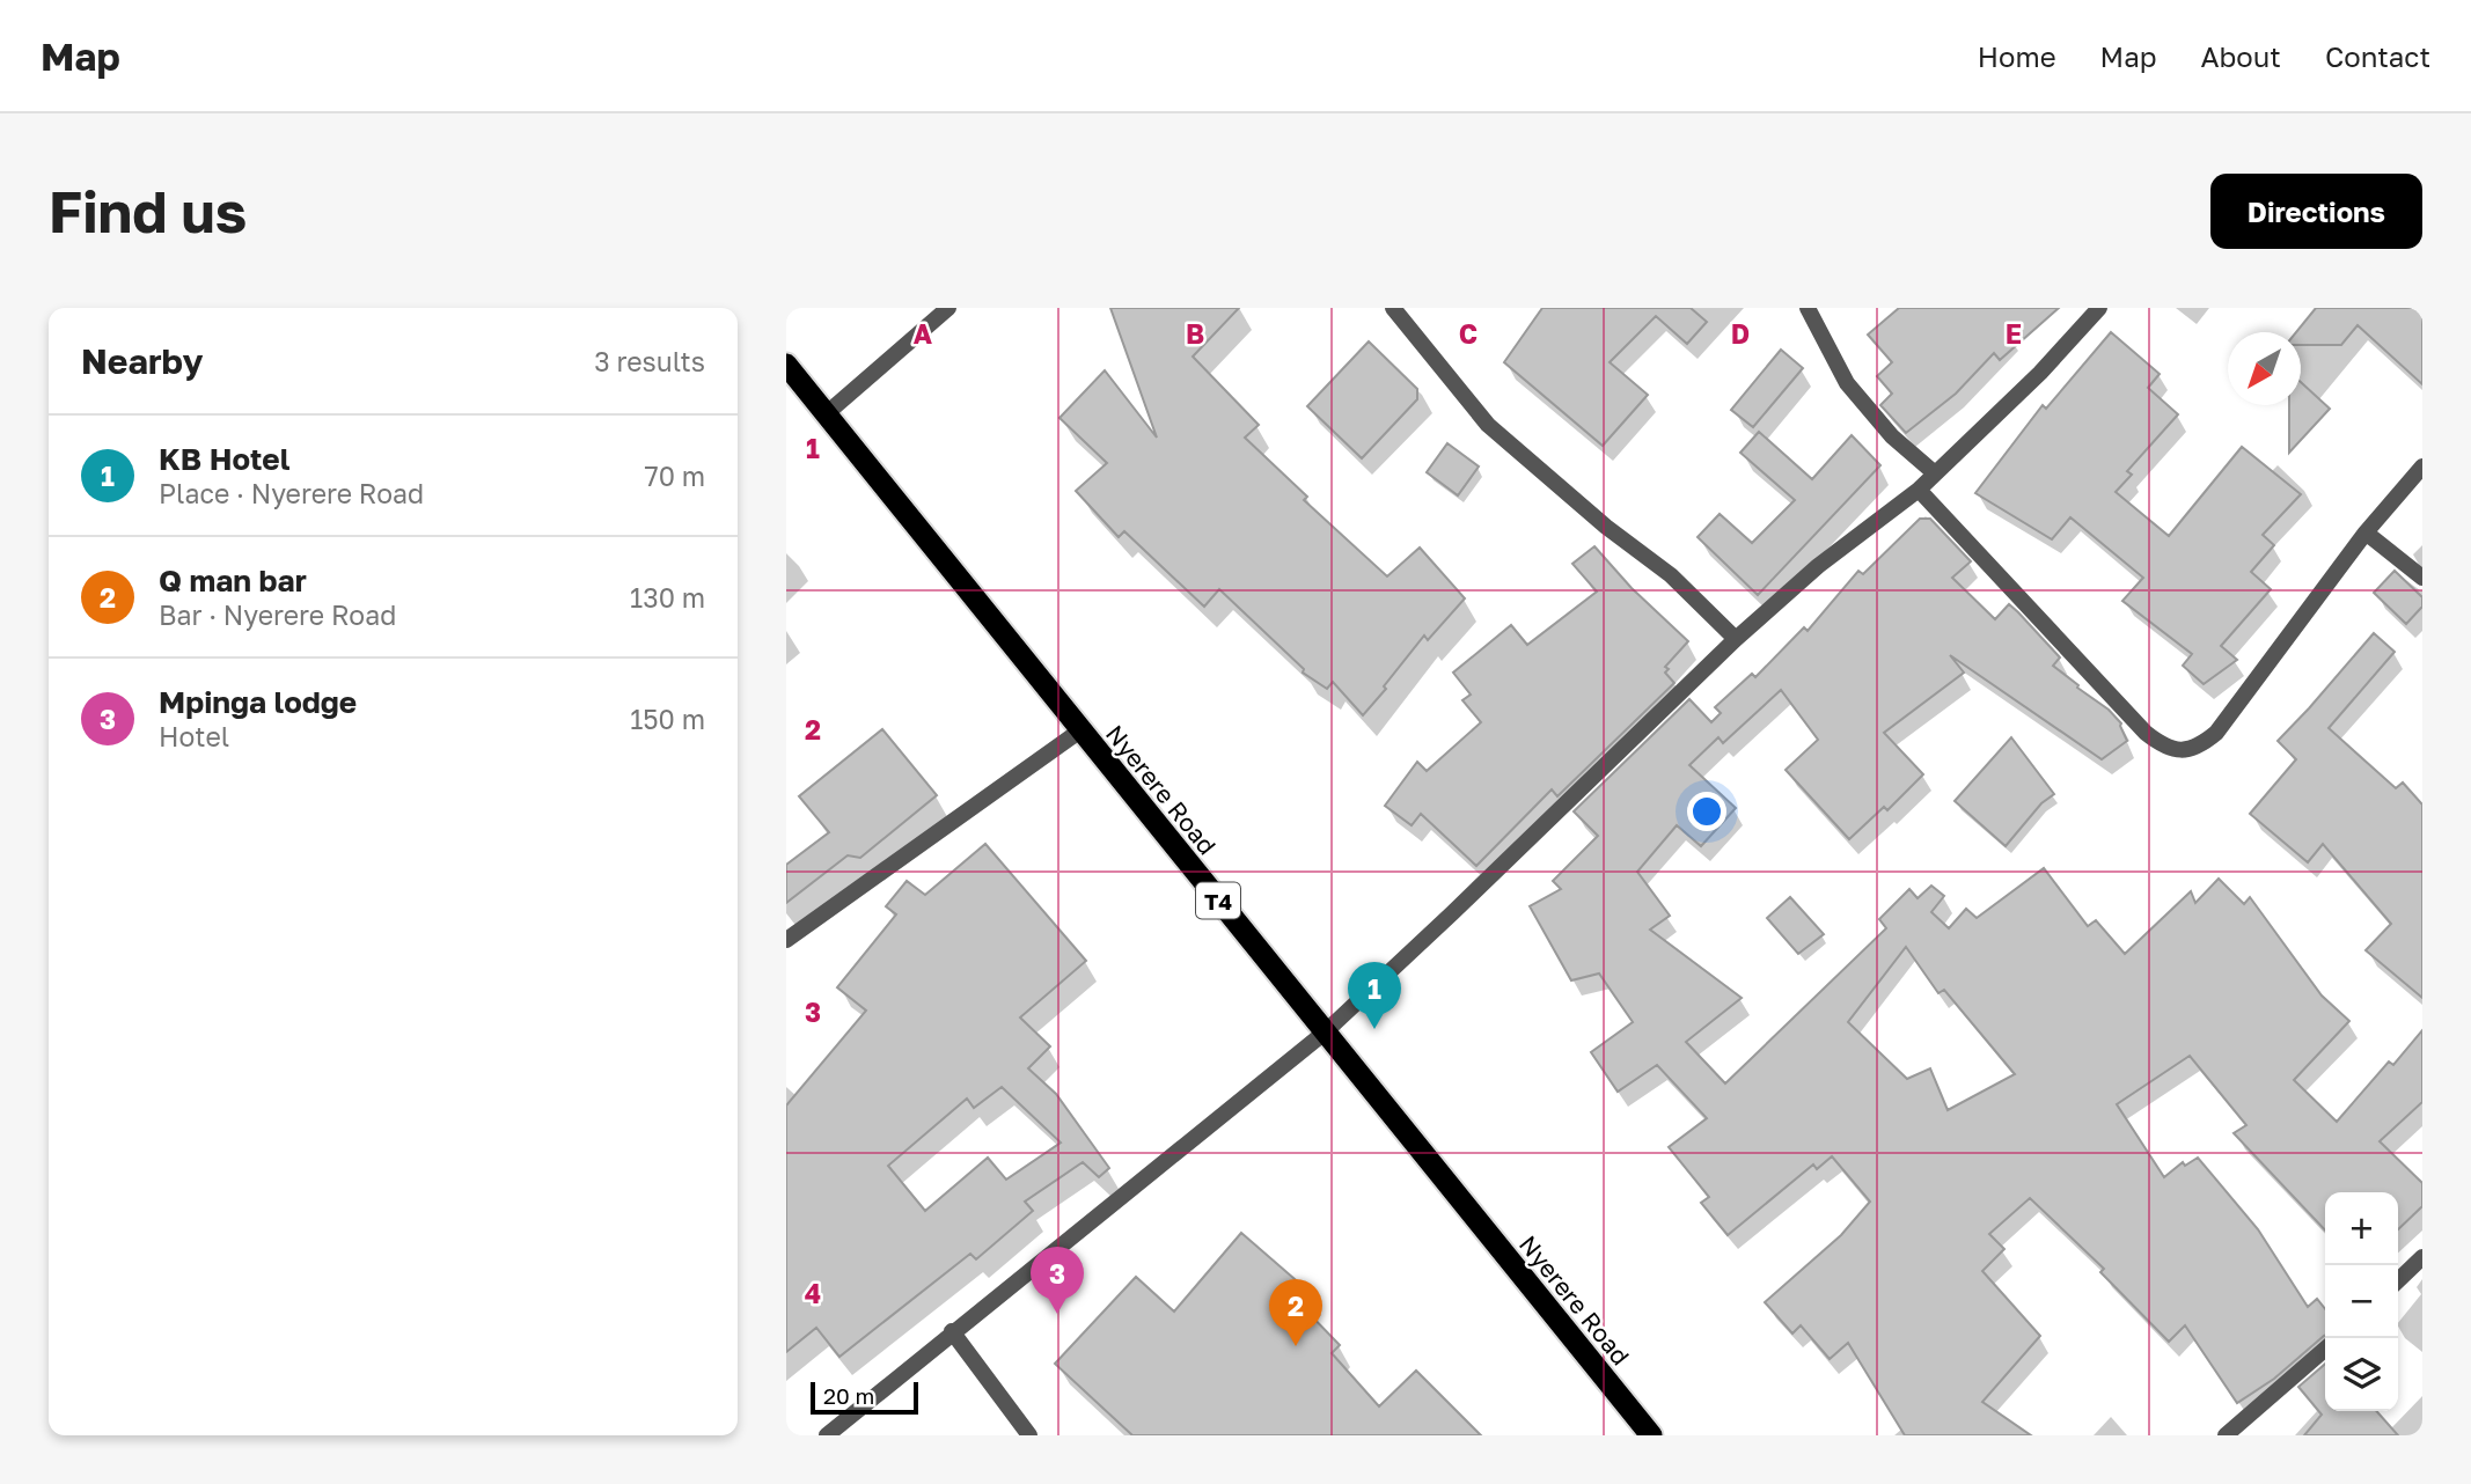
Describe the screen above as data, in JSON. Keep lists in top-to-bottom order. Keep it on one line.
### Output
{"streets":{"highway":["Nyerere Road","T4"]},"scale_bar":"20 m","north":"bottom left","page":{"header":"Map","nav":["Home","Map","About","Contact"],"buttons":"Directions","title":"Find us","heading":["Nearby","3 results"],"list":[{"mark":"1","name":"KB Hotel","note":"Place · Nyerere Road","value":"70 m"},{"mark":"2","name":"Q man bar","note":"Bar · Nyerere Road","value":"130 m"},{"mark":"3","name":"Mpinga lodge","note":"Hotel","value":"150 m"}],"pins":["1","3","2"],"map_buttons":["+","−"],"scale":"20 m"},"grid":{"columns":["A","B","C","D","E"],"rows":["1","2","3","4"]}}
